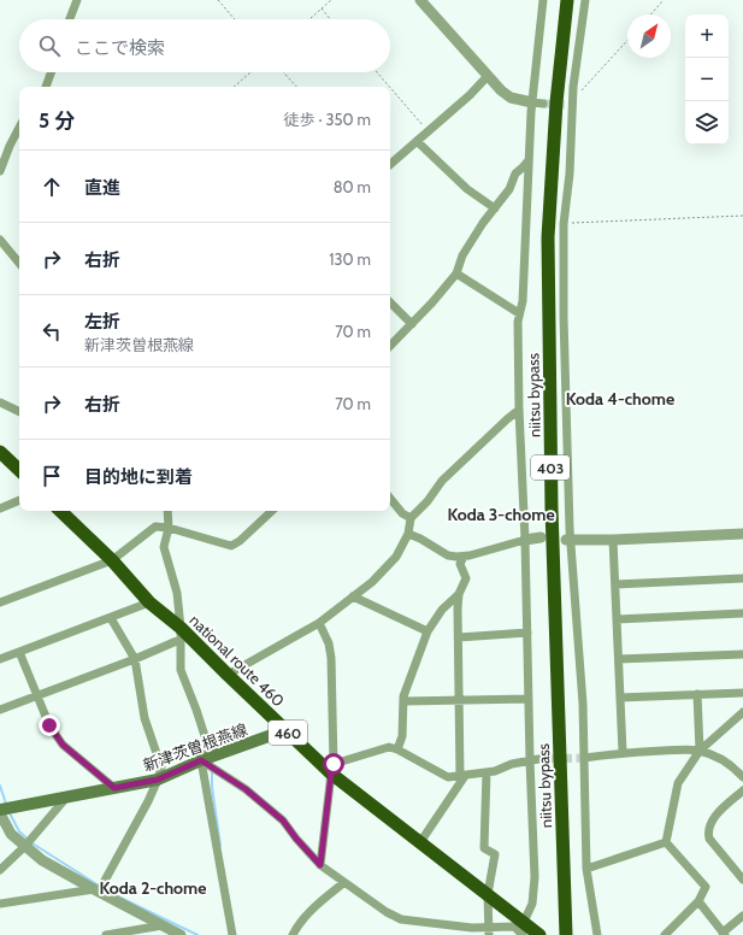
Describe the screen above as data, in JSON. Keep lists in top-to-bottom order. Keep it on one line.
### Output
{"streets":{"highway":["niitsu bypass","403","national route 460","460"],"main road":["新津茨曽根燕線"]},"crossings":[["national route 460","新津茨曽根燕線"]],"districts":["Koda 4-chome","Koda 3-chome","Koda 2-chome"],"north":"top right","page":{"map_buttons":["+","−"],"search":"ここで検索","heading":["5 分","徒歩 · 350 m"],"list":[["直進","80 m"],["右折","130 m"],["左折","新津茨曽根燕線","70 m"],["右折","70 m"],"目的地に到着"]}}
